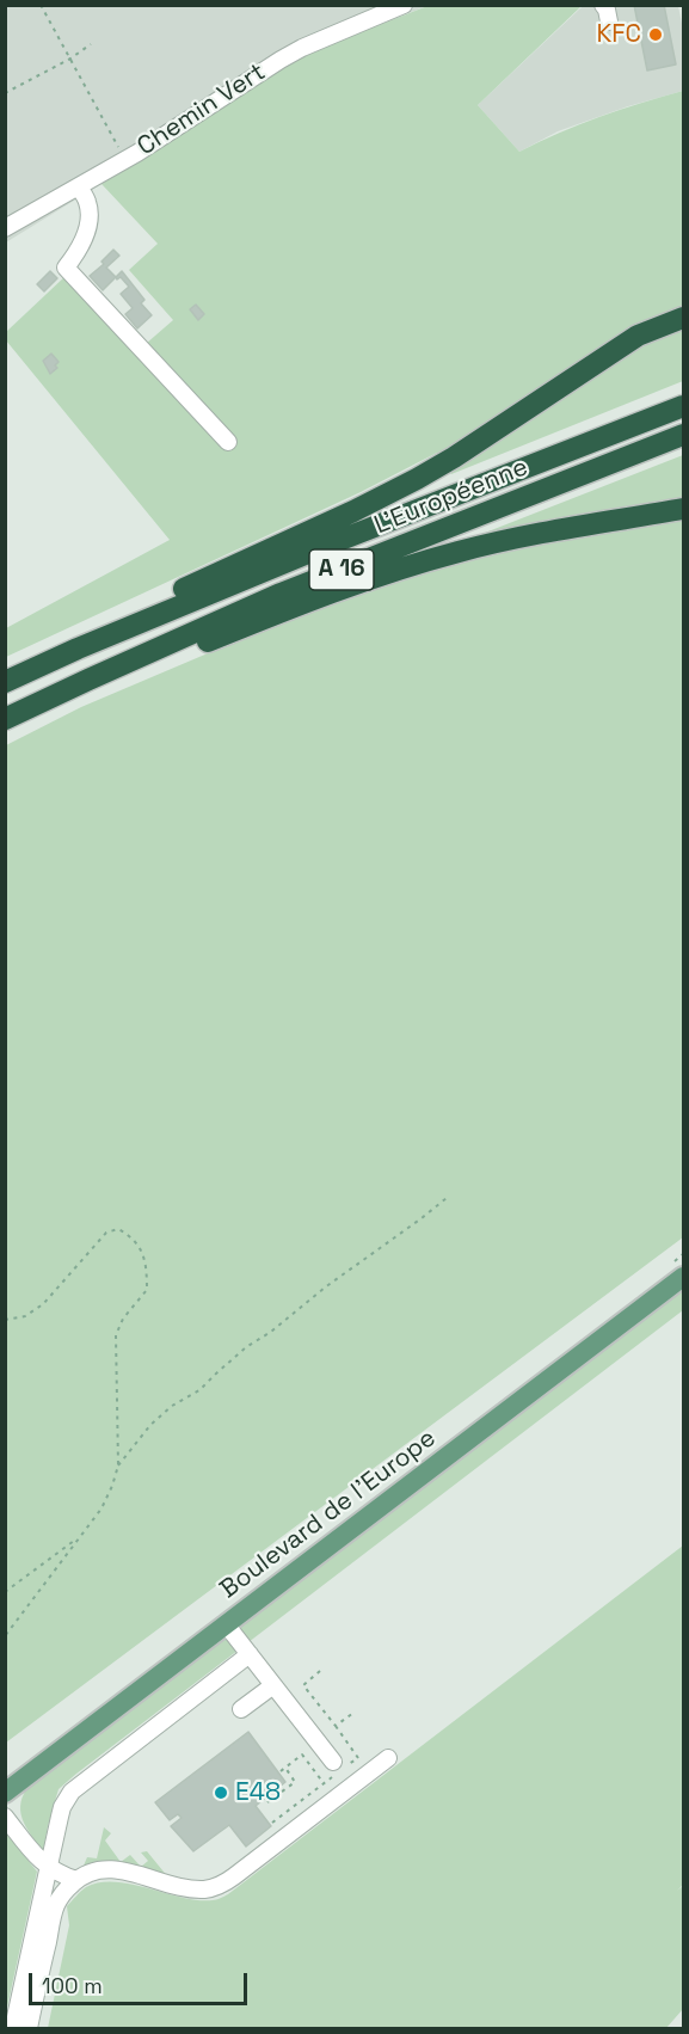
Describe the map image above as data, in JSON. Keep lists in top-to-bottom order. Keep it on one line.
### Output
{"streets":{"highway":["L'Européenne","A 16"],"main road":["Boulevard de l'Europe"],"street":["Chemin Vert"]},"places":["KFC","E48"],"scale_bar":"100 m"}
